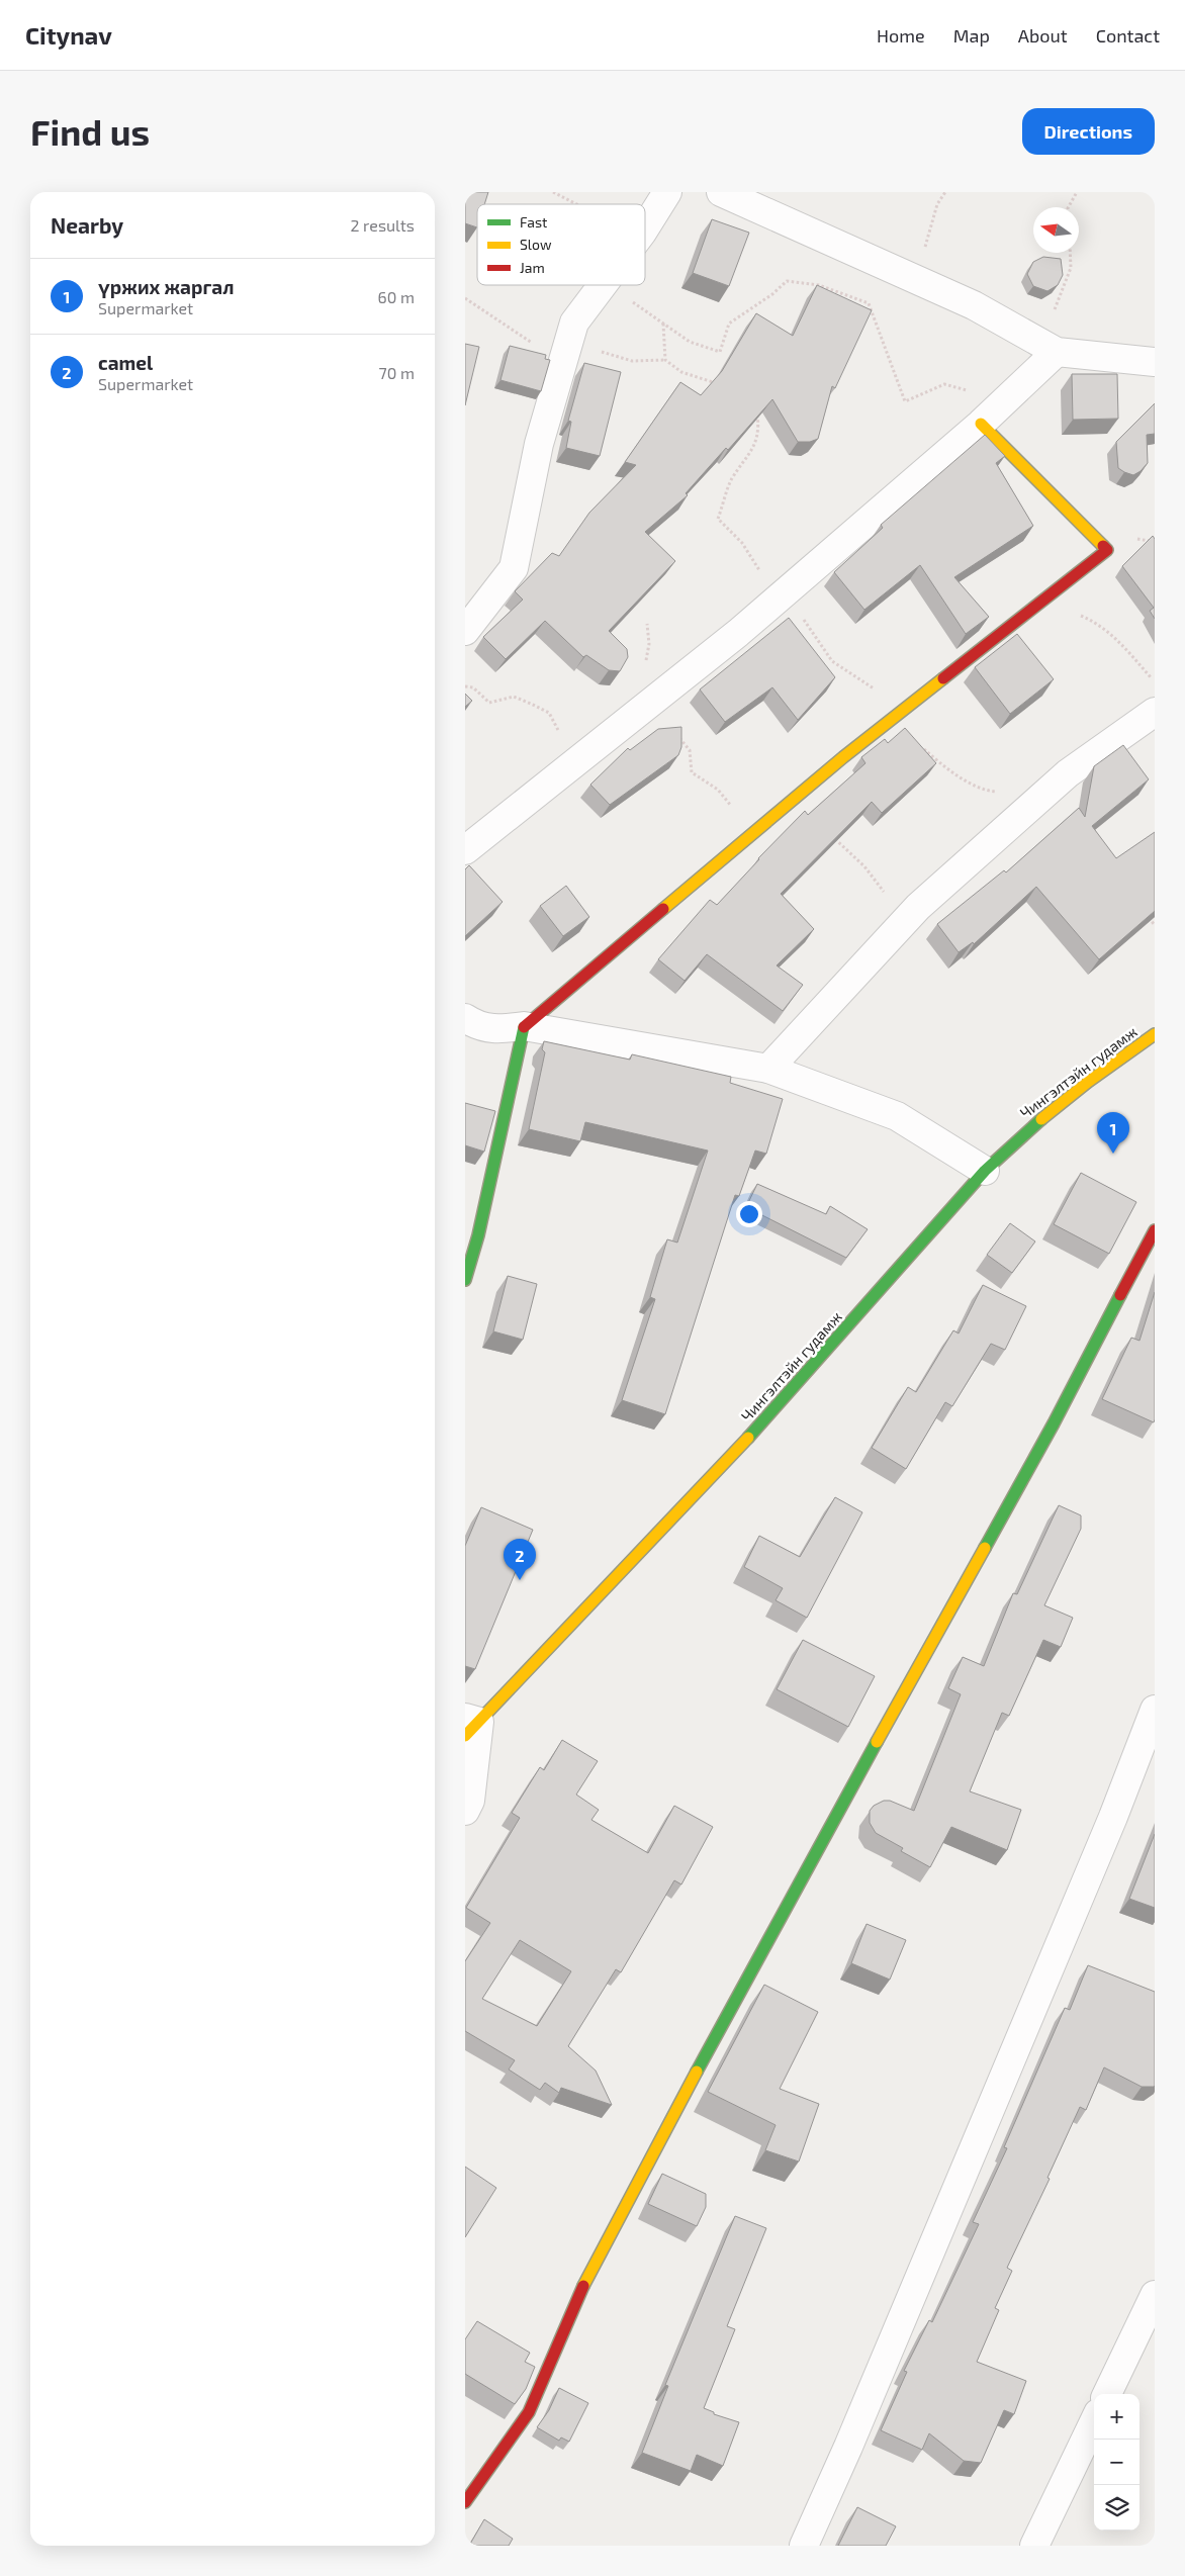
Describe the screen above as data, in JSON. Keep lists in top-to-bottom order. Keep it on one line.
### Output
{"streets":{"street":["Чингэлтэйн гудамж"]},"legend":["Fast","Slow","Jam"],"north":"left","page":{"header":"Citynav","nav":["Home","Map","About","Contact"],"buttons":"Directions","title":"Find us","heading":["Nearby","2 results"],"list":[{"mark":"1","name":"үржих жаргал","note":"Supermarket","value":"60 m"},{"mark":"2","name":"camel","note":"Supermarket","value":"70 m"}],"pins":["1","2"],"map_buttons":["+","−"]}}
